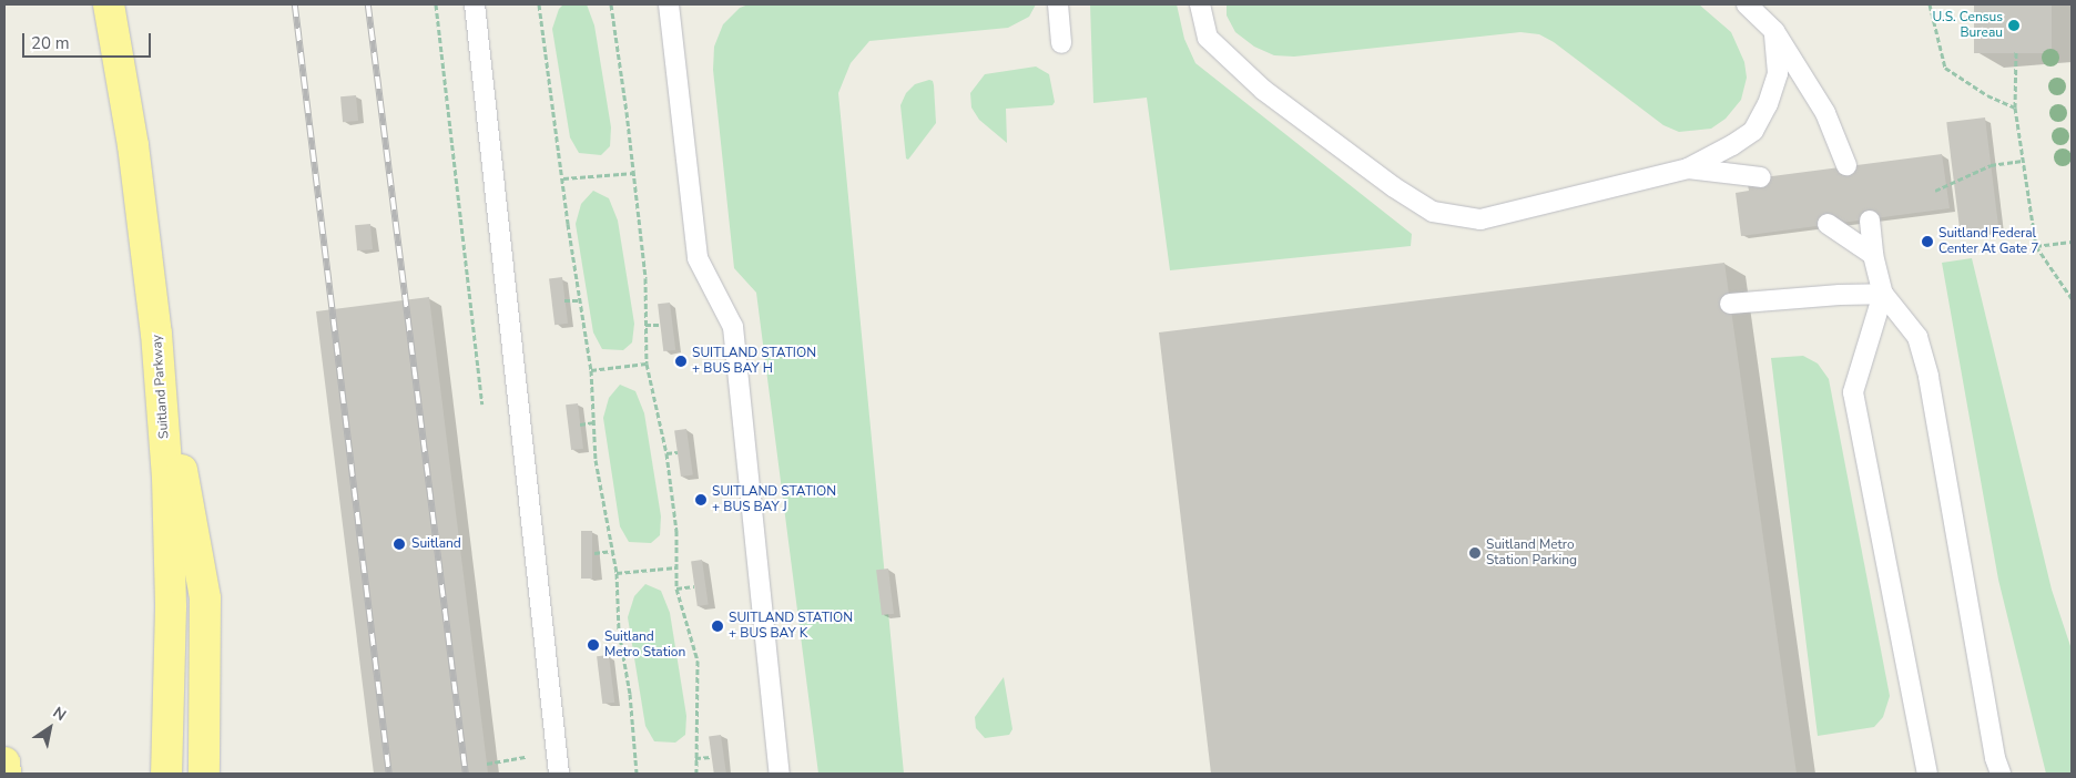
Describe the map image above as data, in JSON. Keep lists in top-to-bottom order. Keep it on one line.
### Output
{"streets":{"highway":["Suitland Parkway"]},"places":["U.S. Census Bureau","Suitland Federal Center At Gate 7","SUITLAND STATION + BUS BAY H","SUITLAND STATION + BUS BAY J","Suitland","Suitland Metro Station Parking","SUITLAND STATION + BUS BAY K","Suitland Metro Station"],"scale_bar":"20 m","north":"top right"}
